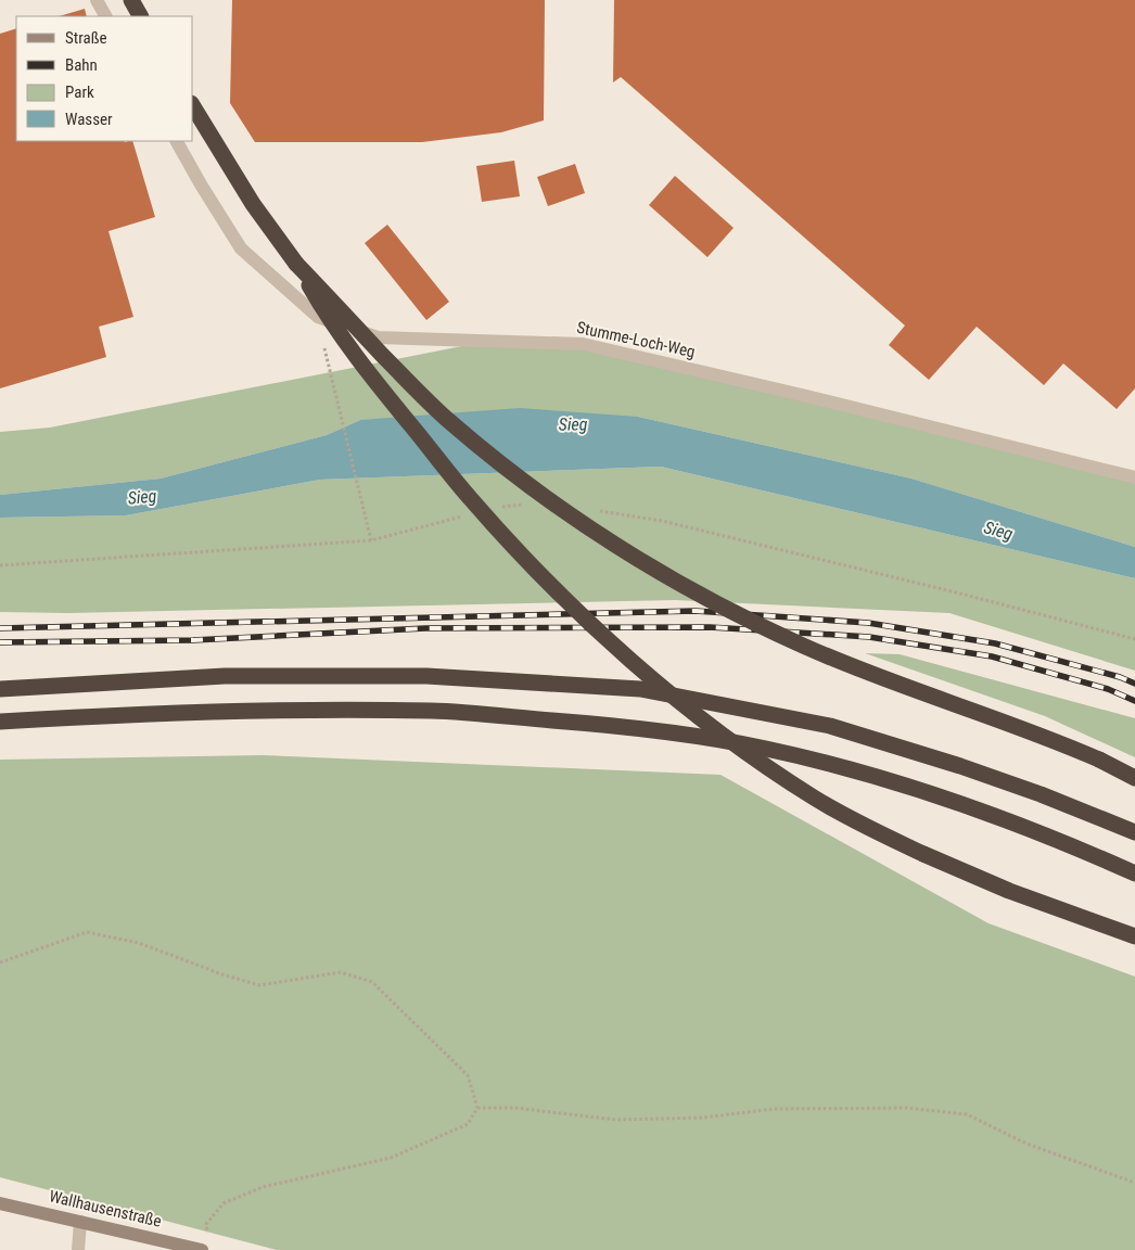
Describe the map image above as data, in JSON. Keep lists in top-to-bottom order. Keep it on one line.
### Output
{"streets":{"street":["Stumme-Loch-Weg","Wallhausenstraße"]},"water":["Sieg"],"legend":["Straße","Bahn","Park","Wasser"]}
